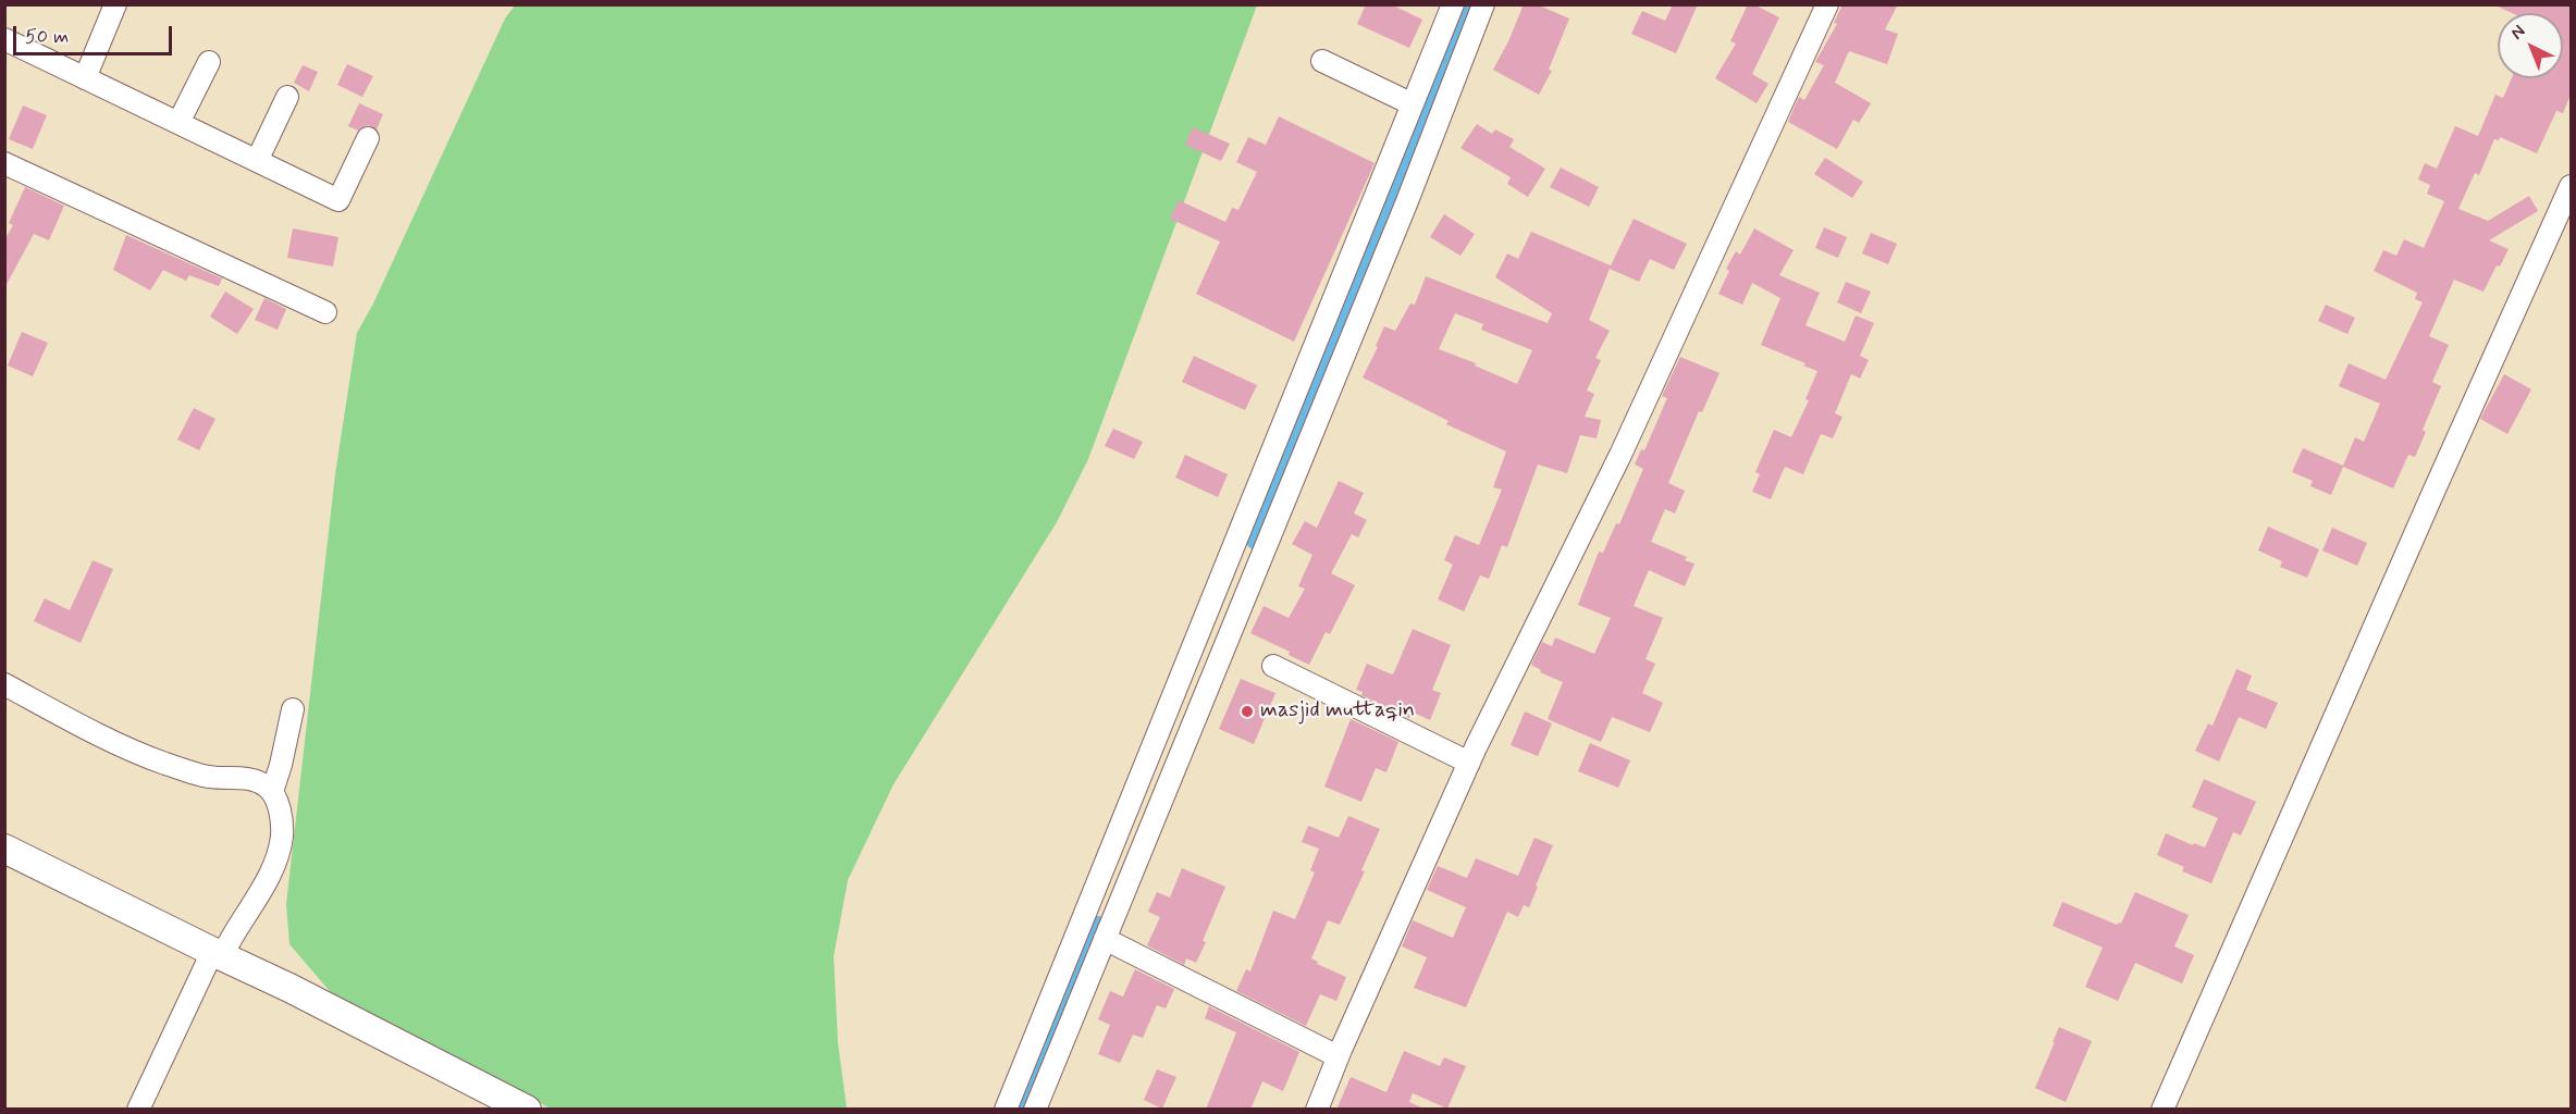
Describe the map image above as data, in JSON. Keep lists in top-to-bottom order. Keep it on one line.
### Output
{"places":["masjid muttaqin"],"scale_bar":"50 m","north":"top left"}
